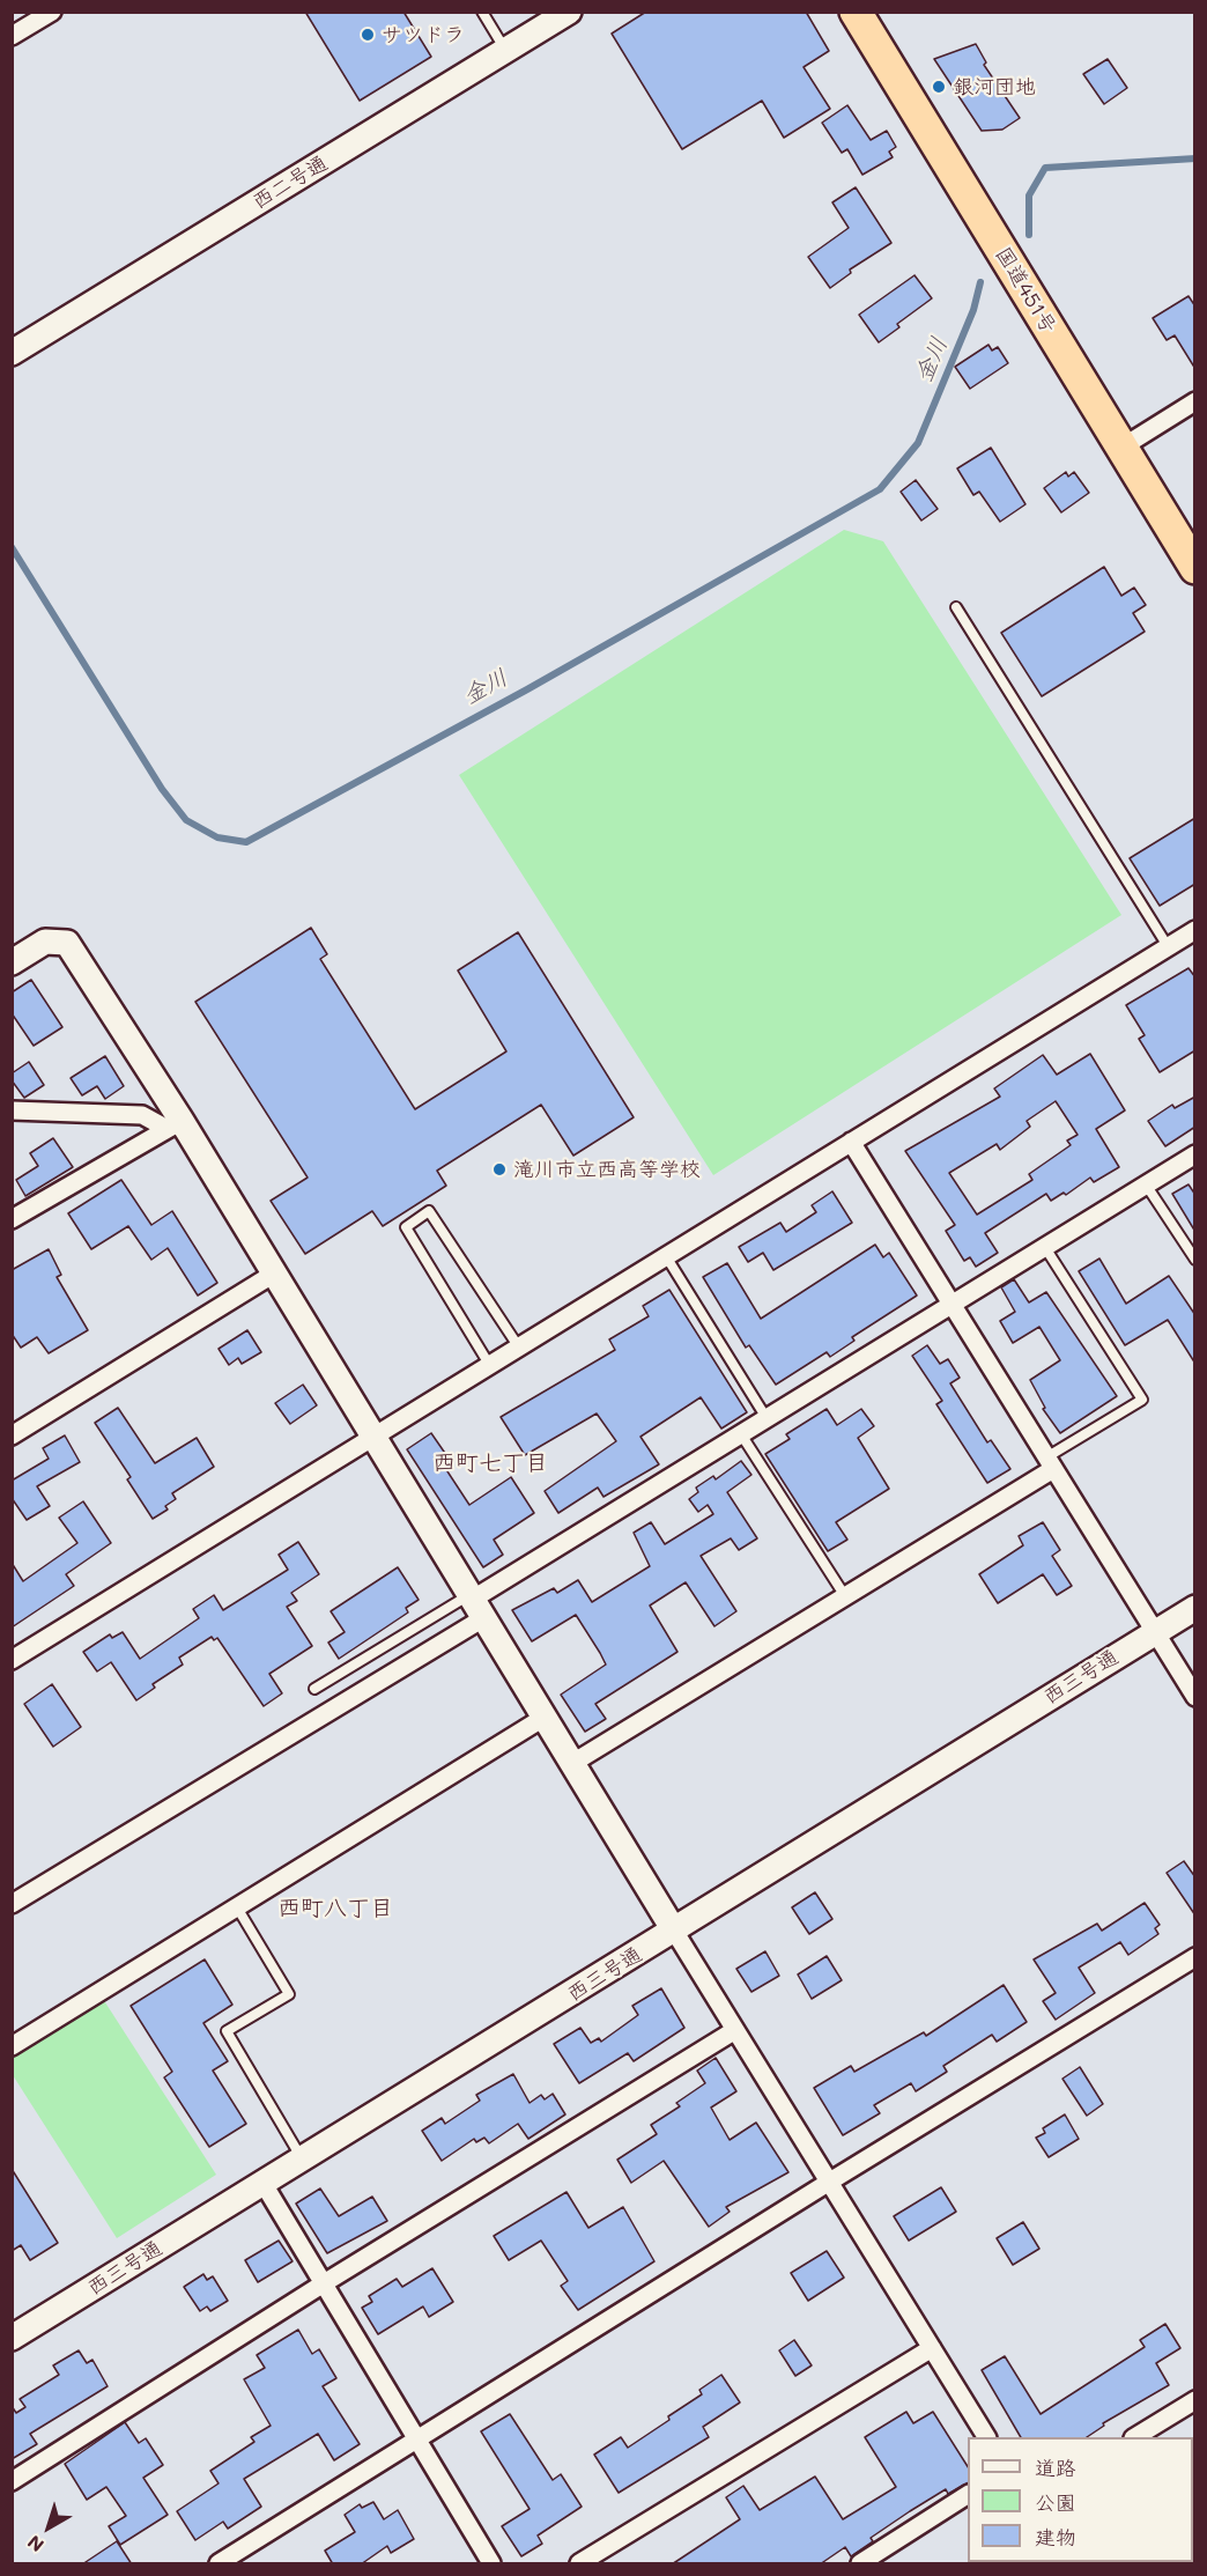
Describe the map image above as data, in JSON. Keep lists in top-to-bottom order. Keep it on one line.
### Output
{"streets":{"highway":["国道451号"],"street":["西二号通","西三号通"]},"districts":["西町七丁目","西町八丁目"],"water":["金川"],"places":["サツドラ","銀河団地","滝川市立西高等学校"],"legend":["道路","公園","建物"],"north":"bottom left"}
